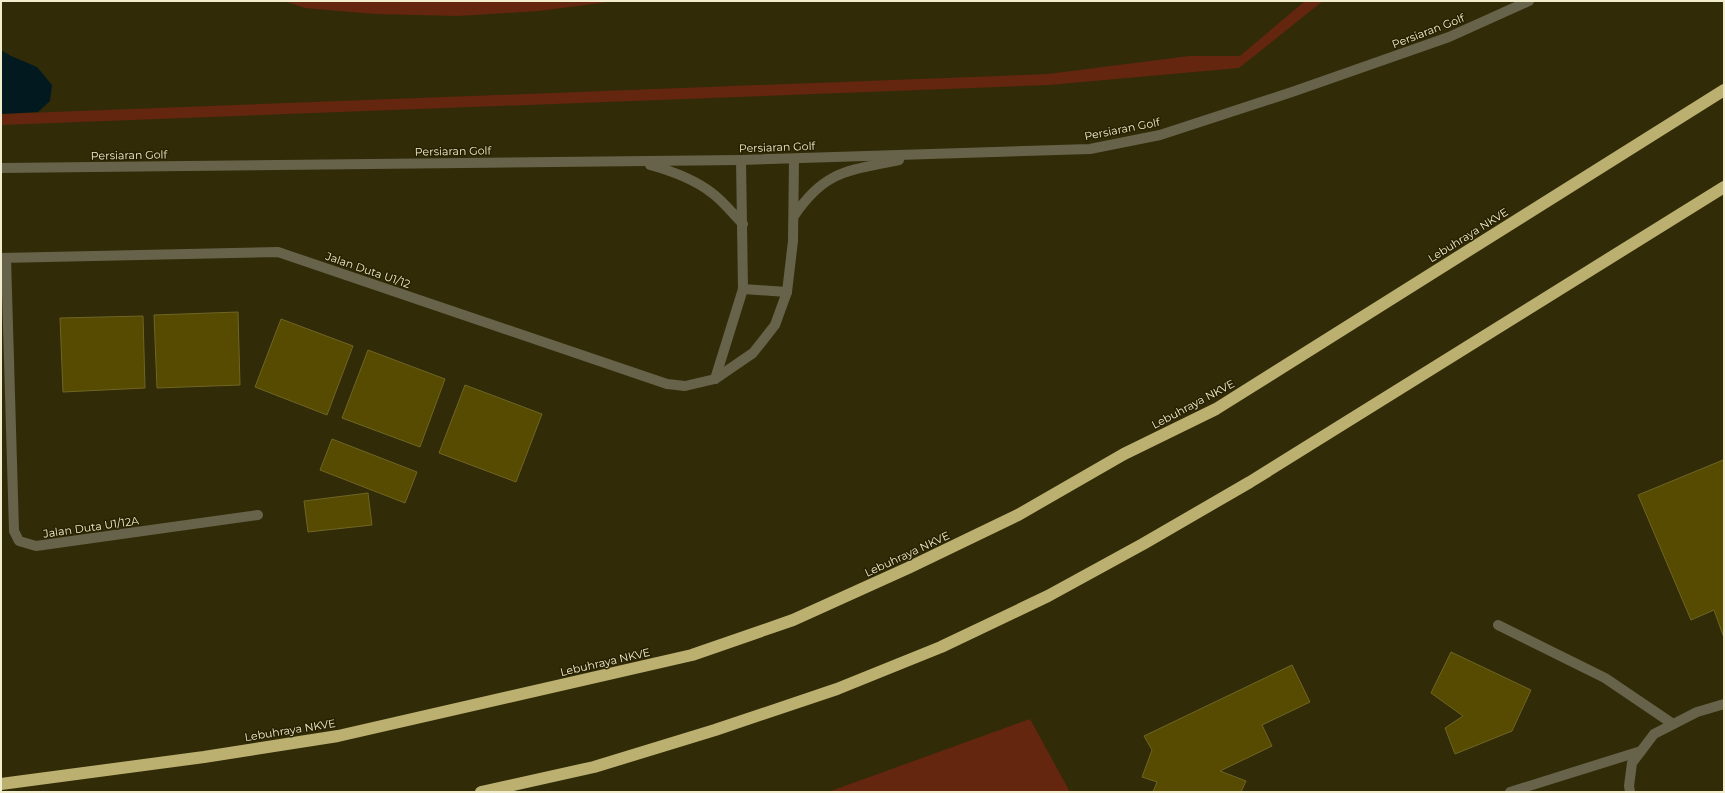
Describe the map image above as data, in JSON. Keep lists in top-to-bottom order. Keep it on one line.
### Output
{"streets":{"highway":["Lebuhraya NKVE"],"street":["Persiaran Golf","Jalan Duta U1/12","Jalan Duta U1/12A"]},"crossings":[["Persiaran Golf","Jalan Duta U1/12"],["Jalan Duta U1/12","Jalan Duta U1/12A"]]}
